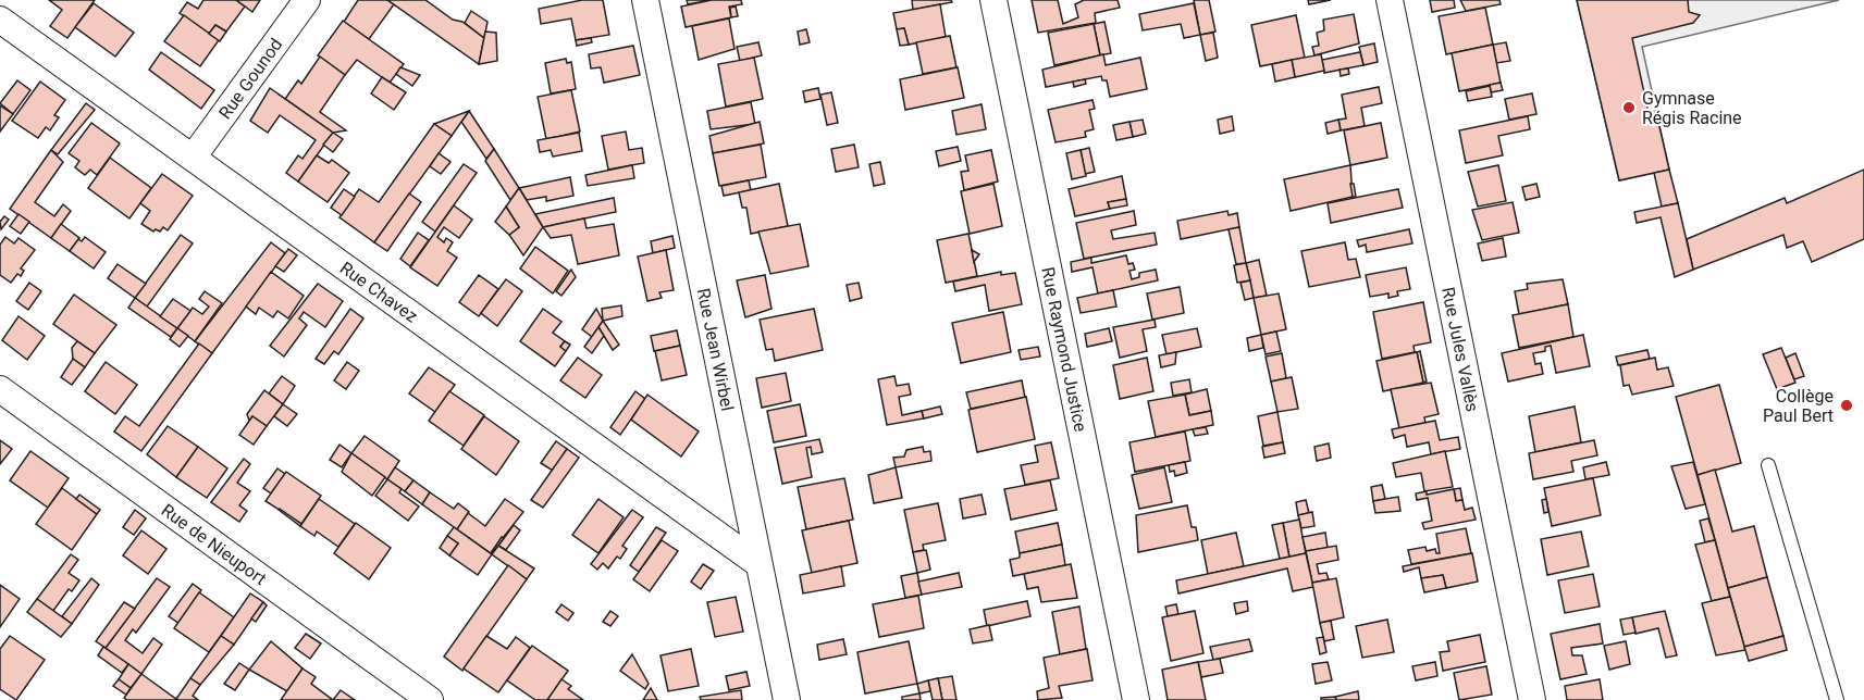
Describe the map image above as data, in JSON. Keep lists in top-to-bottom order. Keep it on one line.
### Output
{"streets":{"street":["Rue Gounod","Rue Chavez","Rue Jean Wirbel","Rue Raymond Justice","Rue Jules Vallès","Rue de Nieuport"]},"crossings":[["Rue Gounod","Rue Chavez"],["Rue Chavez","Rue Jean Wirbel"]],"places":["Gymnase Régis Racine","Collège Paul Bert"]}
